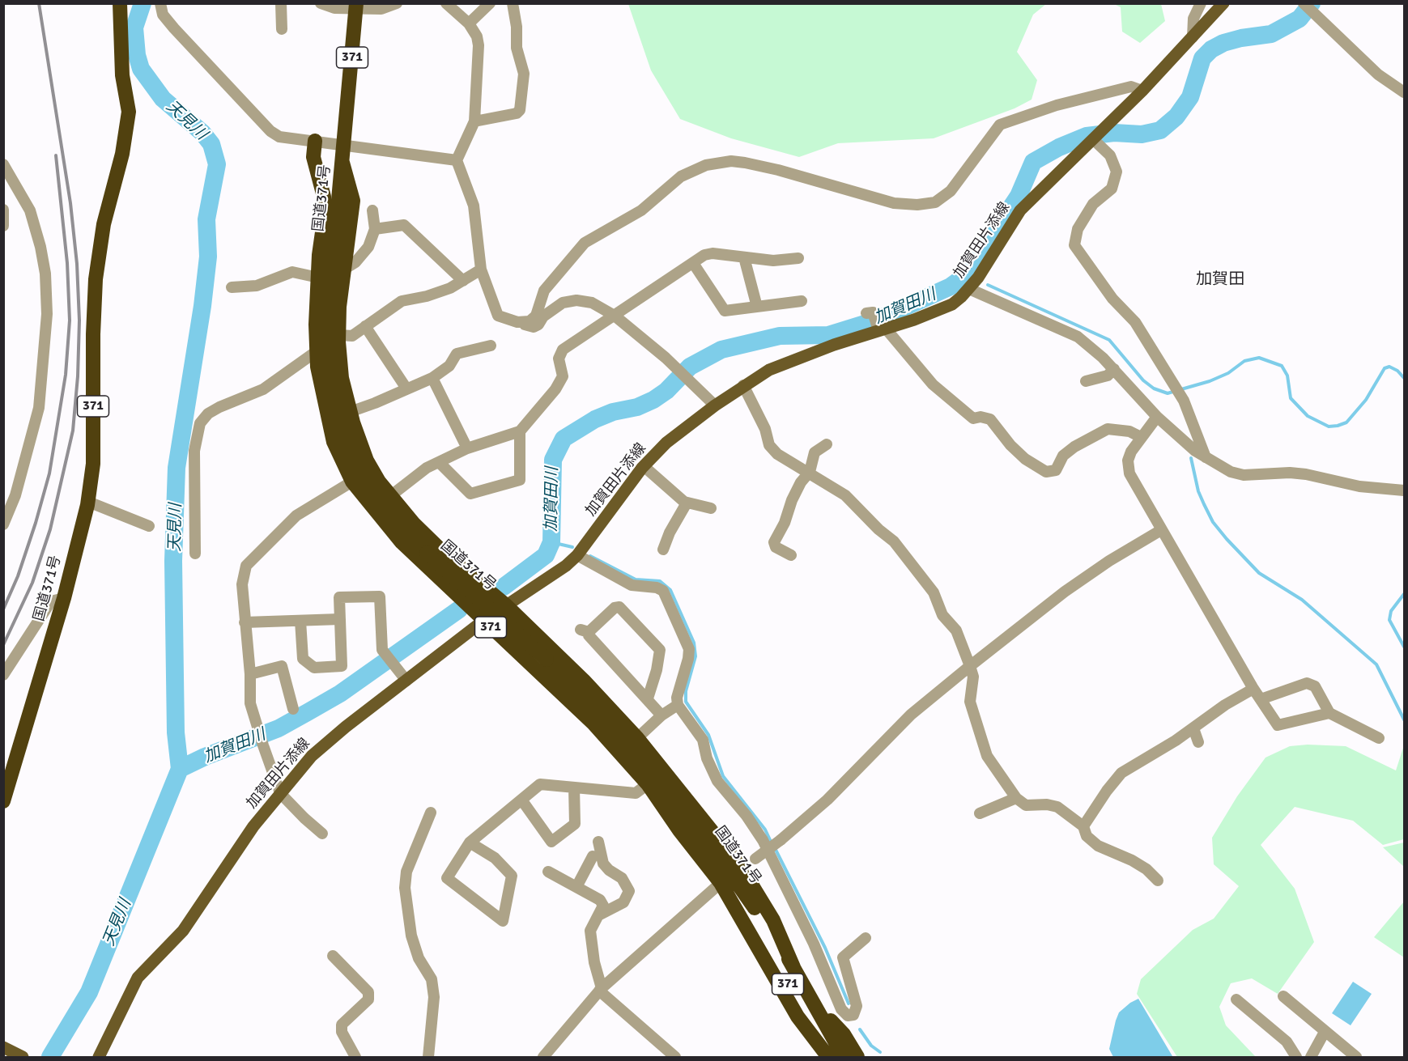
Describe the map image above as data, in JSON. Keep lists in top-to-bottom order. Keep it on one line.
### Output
{"streets":{"highway":["371","国道371号"],"main road":["加賀田片添線"]},"crossings":[["371","国道371号"],["371","加賀田片添線"]],"districts":["加賀田"],"water":["天見川","加賀田川"]}
